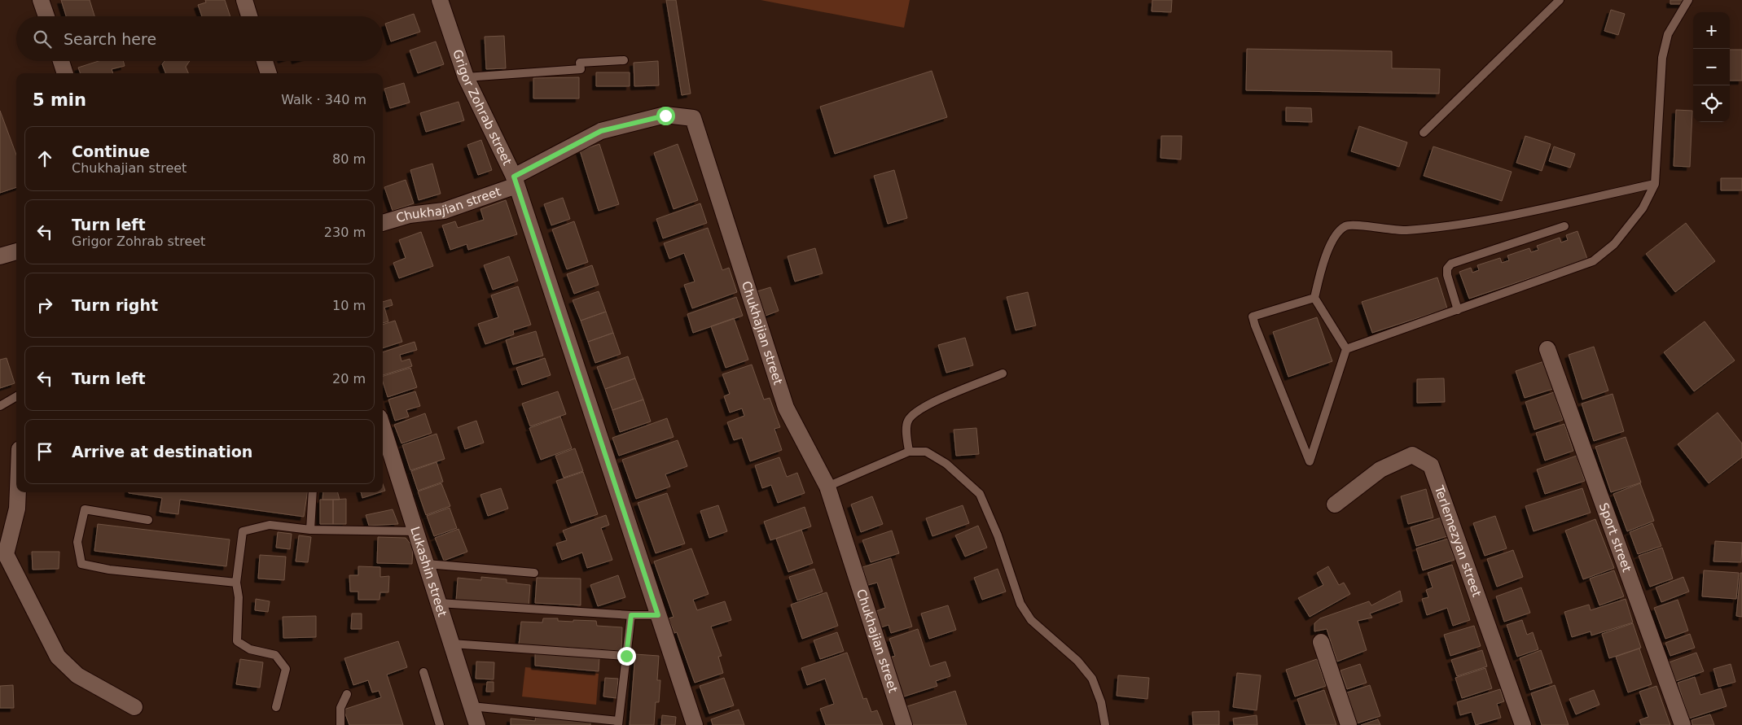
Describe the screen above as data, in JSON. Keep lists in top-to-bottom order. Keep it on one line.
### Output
{"streets":{"street":["Grigor Zohrab street","Chukhajian street","Sport street","Terlemezyan street","Lukashin street"]},"crossings":[["Grigor Zohrab street","Chukhajian street"]],"page":{"map_buttons":["+","−"],"search":"Search here","heading":["5 min","Walk · 340 m"],"list":[["Continue","Chukhajian street","80 m"],["Turn left","Grigor Zohrab street","230 m"],["Turn right","10 m"],["Turn left","20 m"],"Arrive at destination"]}}
